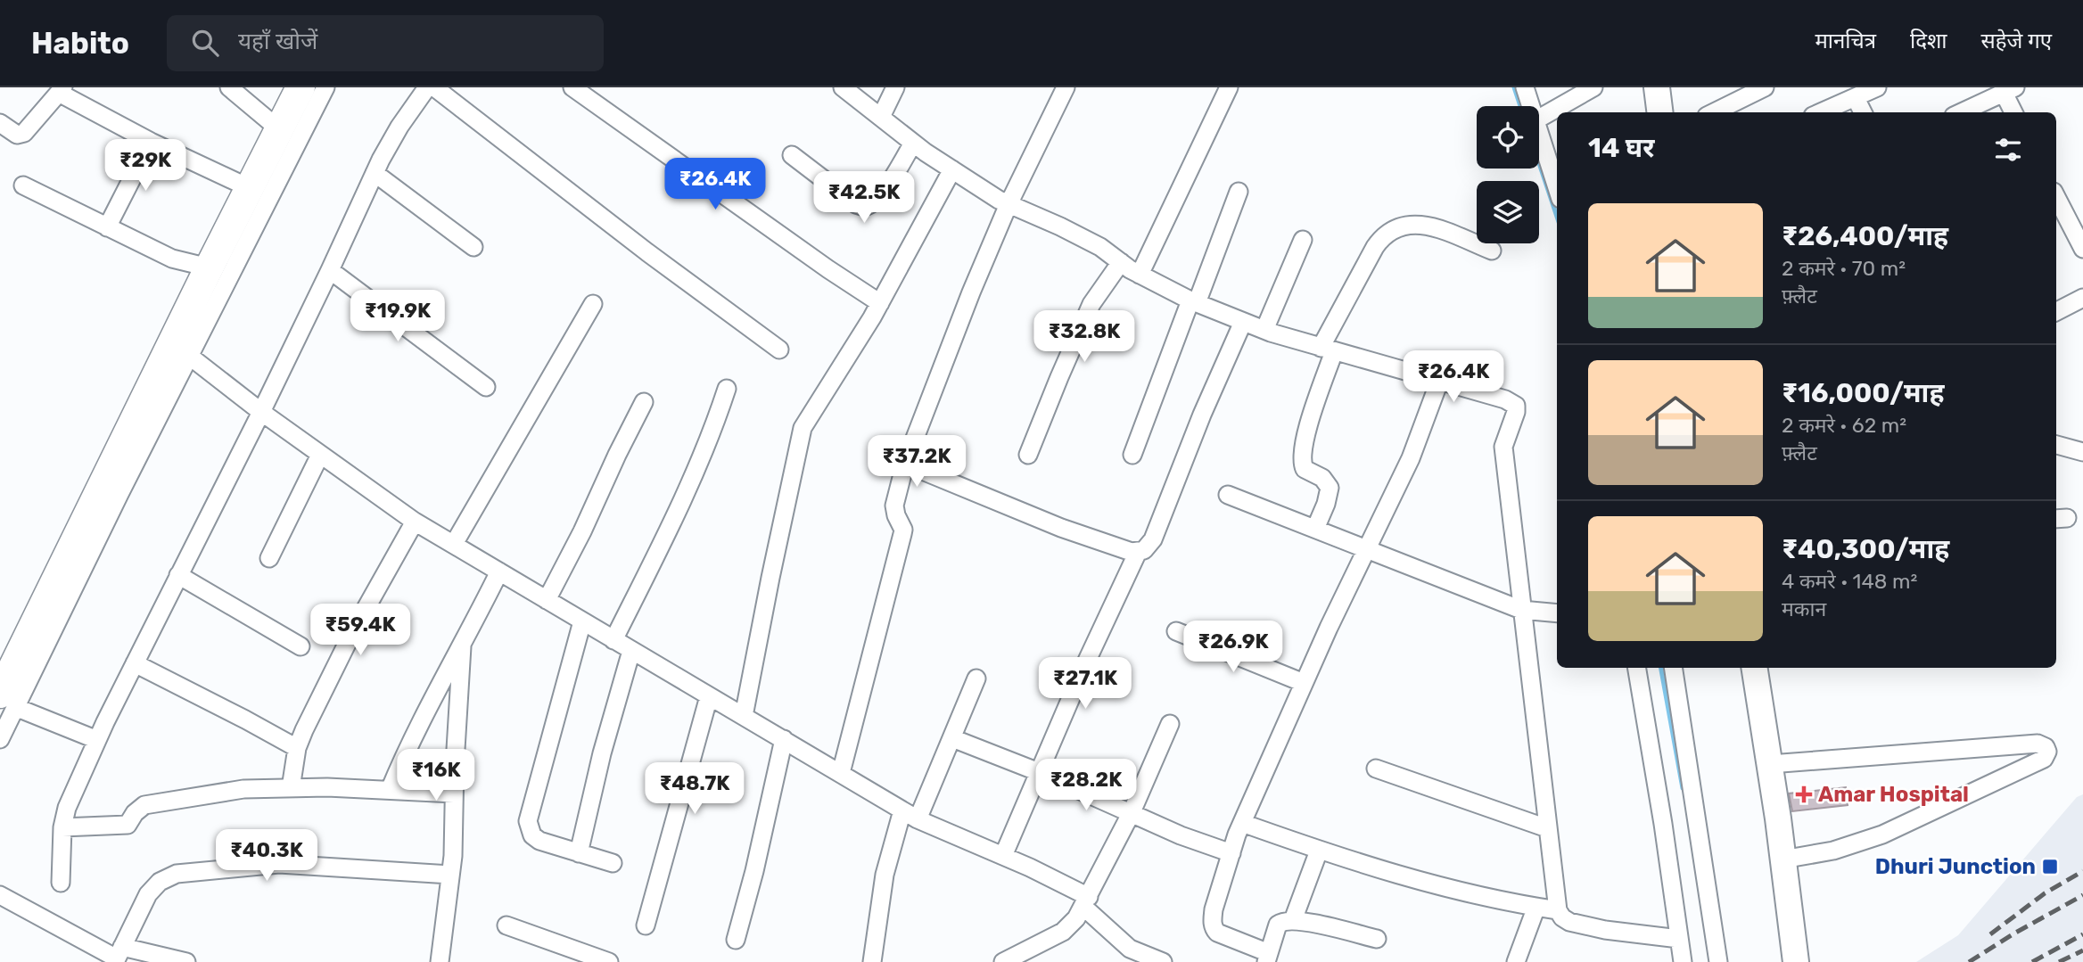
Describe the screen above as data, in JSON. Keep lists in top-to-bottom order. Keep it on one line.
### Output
{"places":{"health":["Amar Hospital"],"transit":["Dhuri Junction"]},"page":{"header":"Habito","search":"यहाँ खोजें","nav":["मानचित्र","दिशा","सहेजे गए"],"heading":"14 घर","price":["₹29K","₹26.4K","₹42.5K","₹19.9K","₹32.8K","₹26.4K","₹37.2K","₹59.4K","₹26.9K","₹27.1K","₹16K","₹28.2K","₹48.7K","₹40.3K"],"list":[{"name":"₹26,400/माह","note":"2 कमरे · 70 m² · फ़्लैट"},{"name":"₹16,000/माह","note":"2 कमरे · 62 m² · फ़्लैट"},{"name":"₹40,300/माह","note":"4 कमरे · 148 m² · मकान"}]}}
